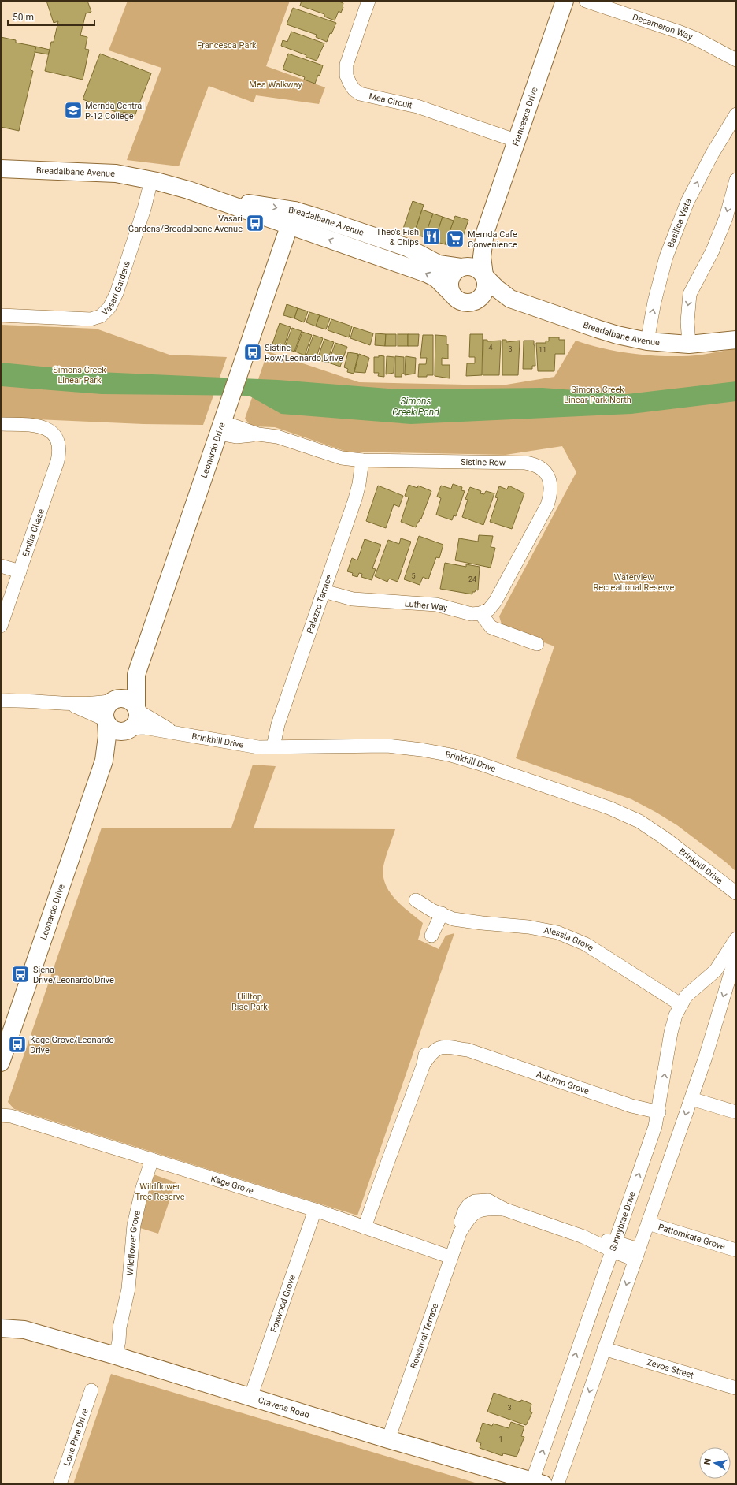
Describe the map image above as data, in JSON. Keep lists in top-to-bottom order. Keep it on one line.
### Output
{"streets":{"street":["Decameron Way","Mea Circuit","Francesca Drive","Breadalbane Avenue","Basilica Vista","Vasari Gardens","Leonardo Drive","Sistine Row","Emilia Chase","Palazzo Terrace","Luther Way","Brinkhill Drive","Alessia Grove","Autumn Grove","Kage Grove","Sunnybrae Drive","Pattomkate Grove","Wildflower Grove","Foxwood Grove","Rowanval Terrace","Zevos Street","Cravens Road","Lone Pine Drive"]},"crossings":[["Mea Circuit","Francesca Drive"],["Francesca Drive","Breadalbane Avenue"],["Breadalbane Avenue","Basilica Vista"],["Breadalbane Avenue","Vasari Gardens"],["Breadalbane Avenue","Leonardo Drive"],["Leonardo Drive","Sistine Row"],["Leonardo Drive","Brinkhill Drive"],["Sistine Row","Palazzo Terrace"],["Sistine Row","Luther Way"],["Palazzo Terrace","Luther Way"],["Palazzo Terrace","Brinkhill Drive"],["Alessia Grove","Sunnybrae Drive"],["Autumn Grove","Kage Grove"],["Autumn Grove","Sunnybrae Drive"],["Kage Grove","Wildflower Grove"],["Kage Grove","Foxwood Grove"],["Kage Grove","Rowanval Terrace"],["Sunnybrae Drive","Rowanval Terrace"],["Sunnybrae Drive","Cravens Road"],["Wildflower Grove","Cravens Road"],["Foxwood Grove","Cravens Road"],["Rowanval Terrace","Cravens Road"]],"water":["Simons Creek Pond"],"parks":["Francesca Park","Mea Walkway","Simons Creek Linear Park","Simons Creek Linear Park North","Waterview Recreational Reserve","Hilltop Rise Park","Wildflower Tree Reserve"],"places":{"school or university":["Mernda Central P-12 College"],"bus stop":["Vasari Gardens/Breadalbane Avenue","Sistine Row/Leonardo Drive","Siena Drive/Leonardo Drive","Kage Grove/Leonardo Drive"],"restaurant":["Theo's Fish & Chips"],"supermarket":["Mernda Cafe Convenience"]},"house_numbers":["4","3","11","5","24","3","1"],"scale_bar":"50 m","north":"left"}
